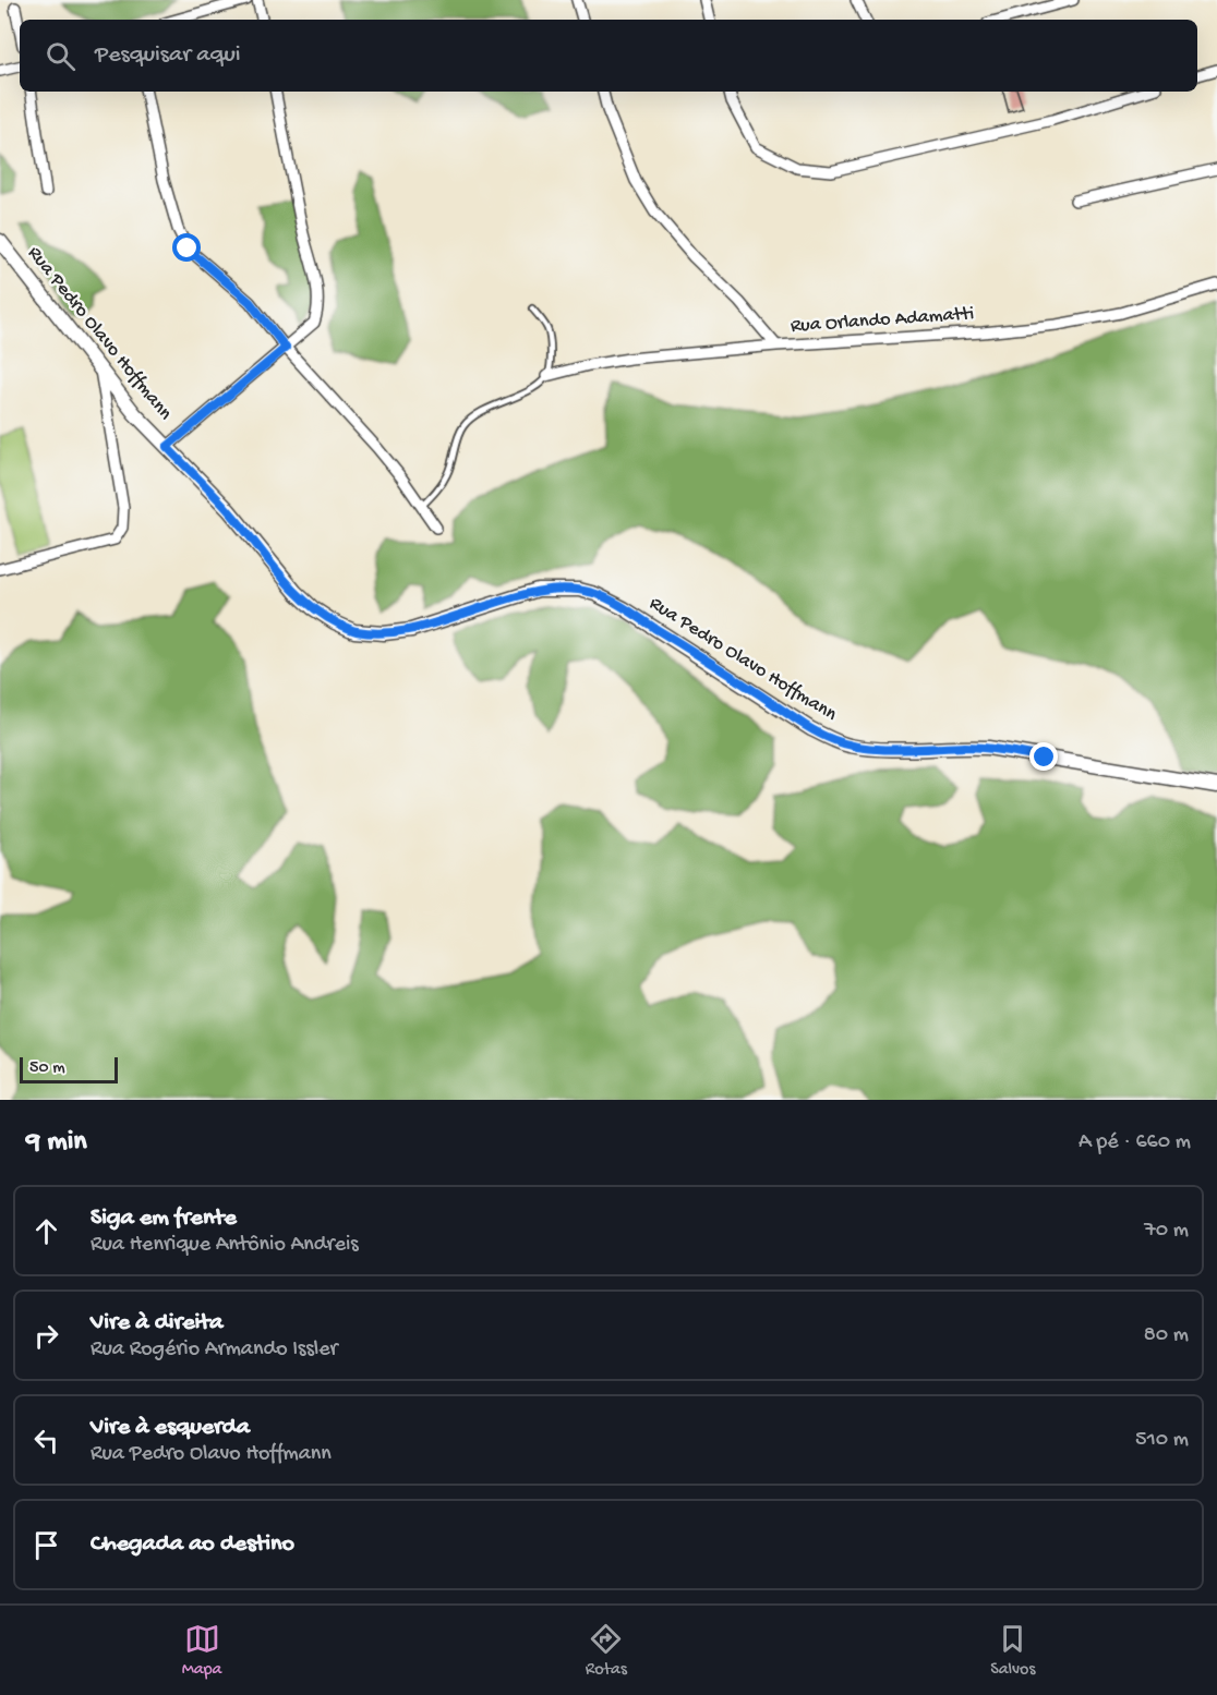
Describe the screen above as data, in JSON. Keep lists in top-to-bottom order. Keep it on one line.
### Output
{"streets":{"street":["Rua Orlando Adamatti","Rua Pedro Olavo Hoffmann"]},"scale_bar":"50 m","page":{"search":"Pesquisar aqui","scale":"50 m","heading":["9 min","A pé · 660 m"],"list":[["Siga em frente","Rua Henrique Antônio Andreis","70 m"],["Vire à direita","Rua Rogério Armando Issler","80 m"],["Vire à esquerda","Rua Pedro Olavo Hoffmann","510 m"],"Chegada ao destino"],"nav":["Mapa","Rotas","Salvos"]}}
